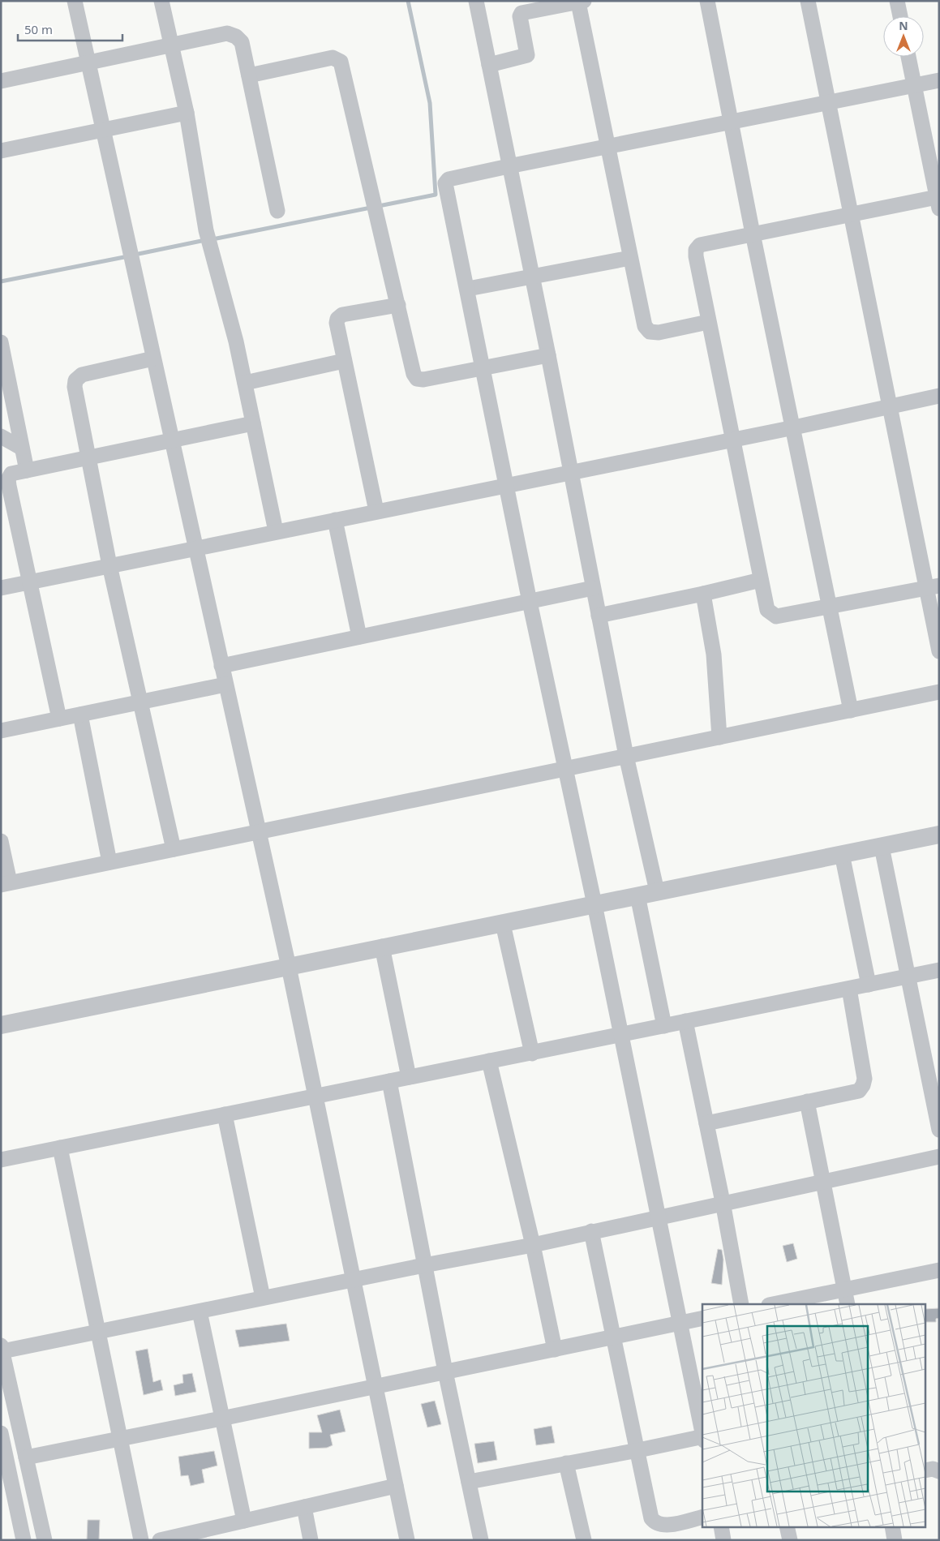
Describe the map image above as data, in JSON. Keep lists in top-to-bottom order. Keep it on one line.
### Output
{"scale_bar":"50 m","north":"top"}
